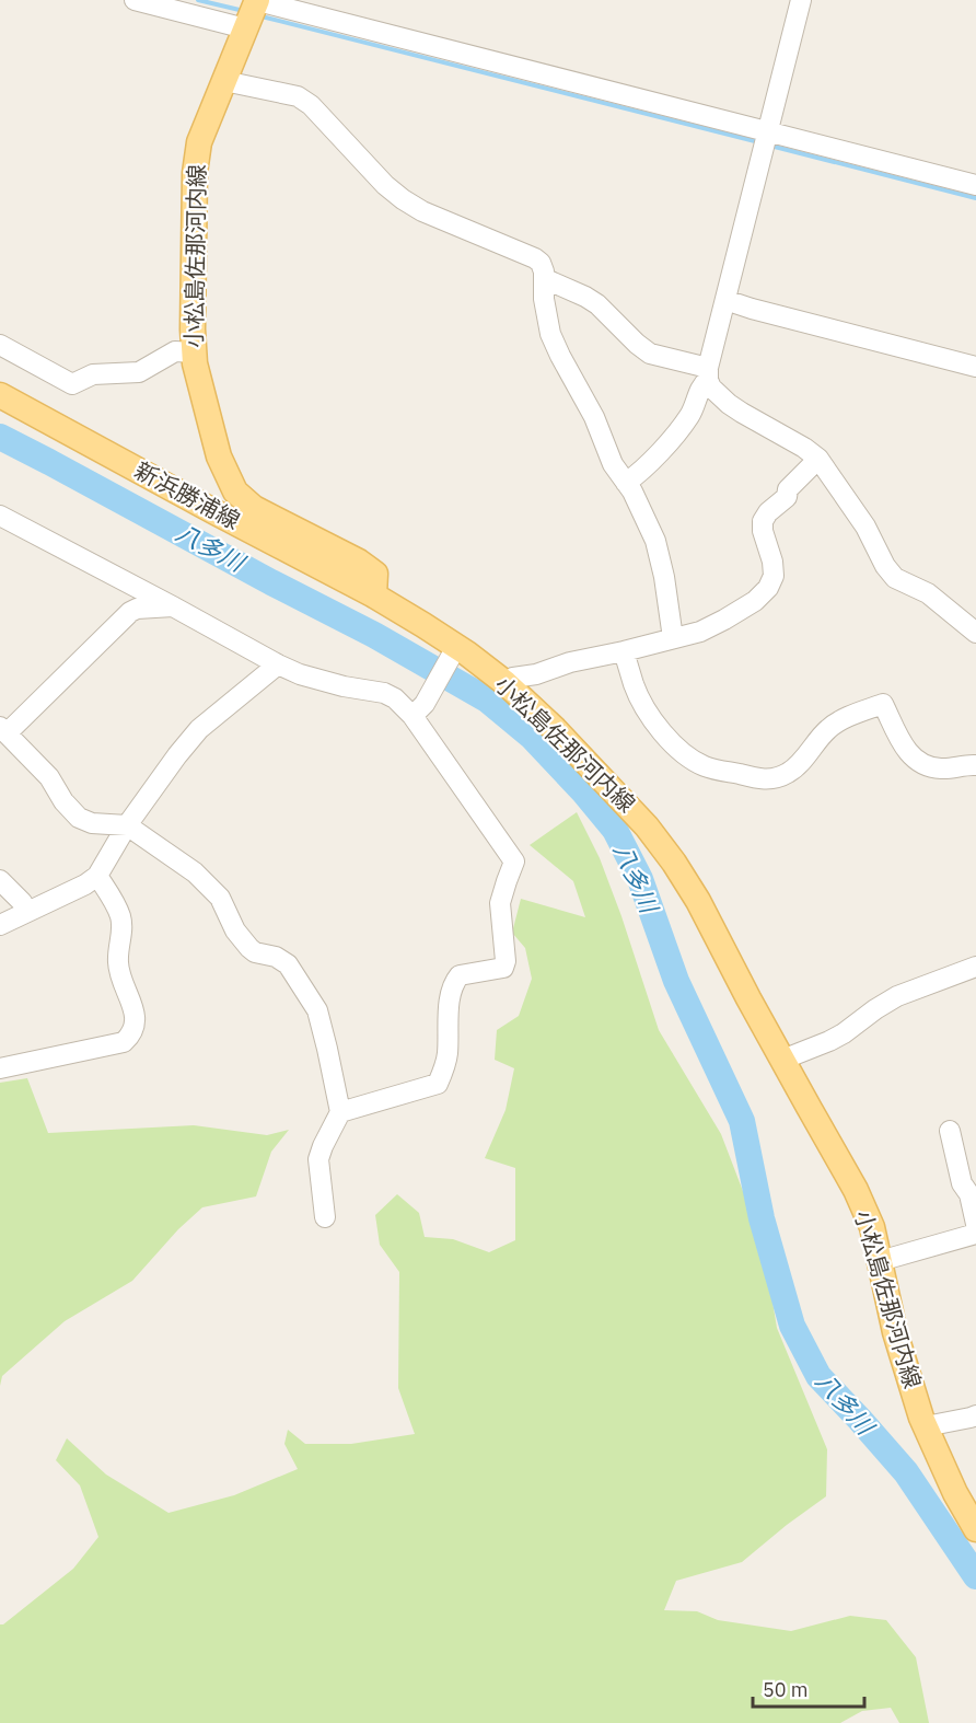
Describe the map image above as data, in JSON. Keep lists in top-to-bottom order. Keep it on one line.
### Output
{"streets":{"main road":["小松島佐那河内線","新浜勝浦線"]},"crossings":[["小松島佐那河内線","新浜勝浦線"]],"water":["八多川"],"scale_bar":"50 m"}
